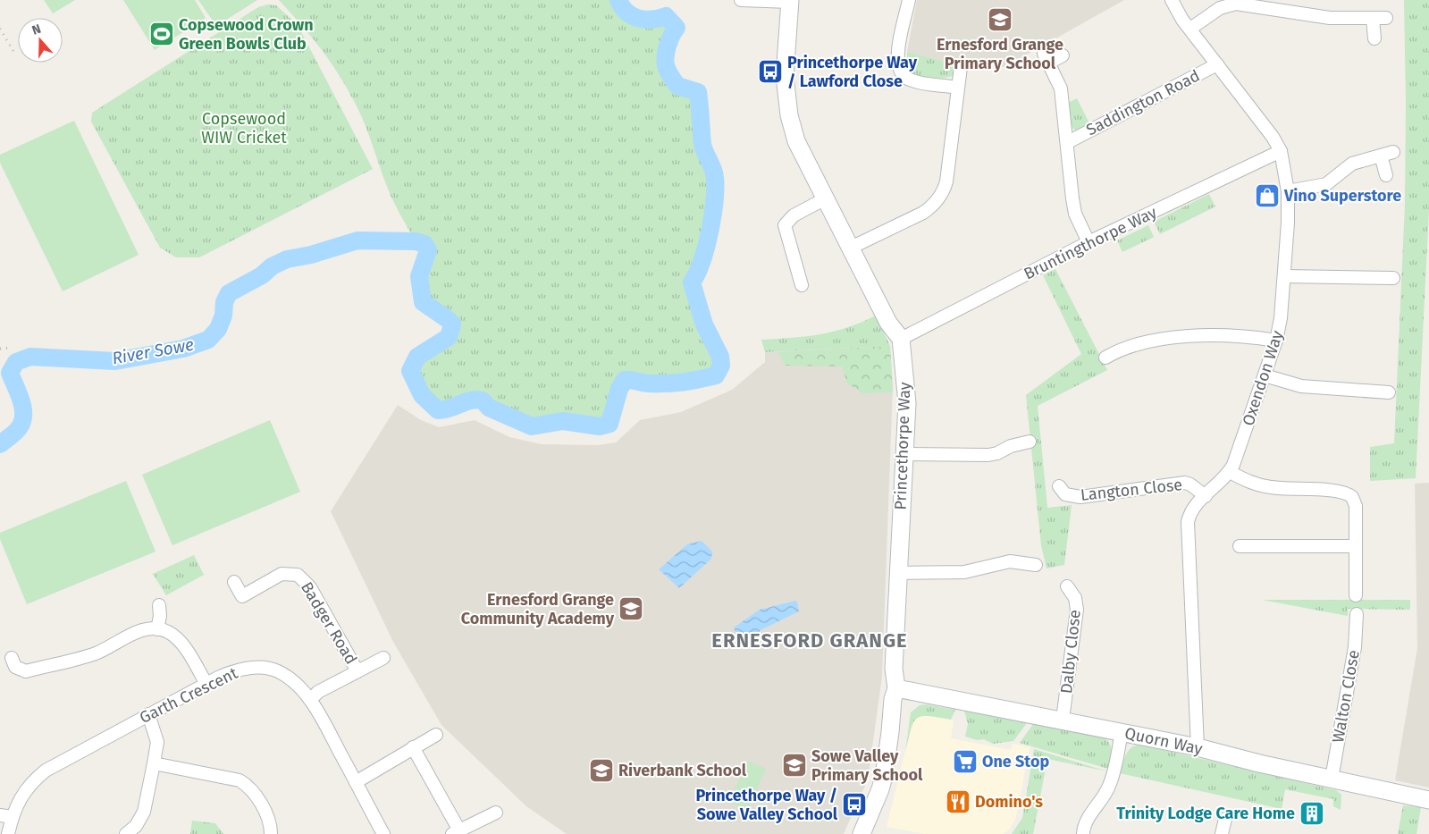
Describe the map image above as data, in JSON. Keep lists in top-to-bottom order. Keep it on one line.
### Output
{"streets":{"street":["Saddington Road","Bruntingthorpe Way","Oxendon Way","Princethorpe Way","Langton Close","Badger Road","Dalby Close","Garth Crescent","Walton Close","Quorn Way"]},"crossings":[["Saddington Road","Oxendon Way"],["Bruntingthorpe Way","Oxendon Way"],["Bruntingthorpe Way","Princethorpe Way"],["Oxendon Way","Langton Close"],["Oxendon Way","Quorn Way"],["Princethorpe Way","Quorn Way"],["Badger Road","Garth Crescent"],["Dalby Close","Quorn Way"],["Walton Close","Quorn Way"]],"districts":["ERNESFORD GRANGE"],"water":["River Sowe"],"parks":["Copsewood WIW Cricket"],"places":{"school or university":["Ernesford Grange Primary School","Ernesford Grange Community Academy","Sowe Valley Primary School","Riverbank School"],"sports":["Copsewood Crown Green Bowls Club"],"bus stop":["Princethorpe Way / Lawford Close","Princethorpe Way / Sowe Valley School"],"shop":["Vino Superstore"],"supermarket":["One Stop"],"restaurant":["Domino's"],"building":["Trinity Lodge Care Home"]},"north":"top"}
